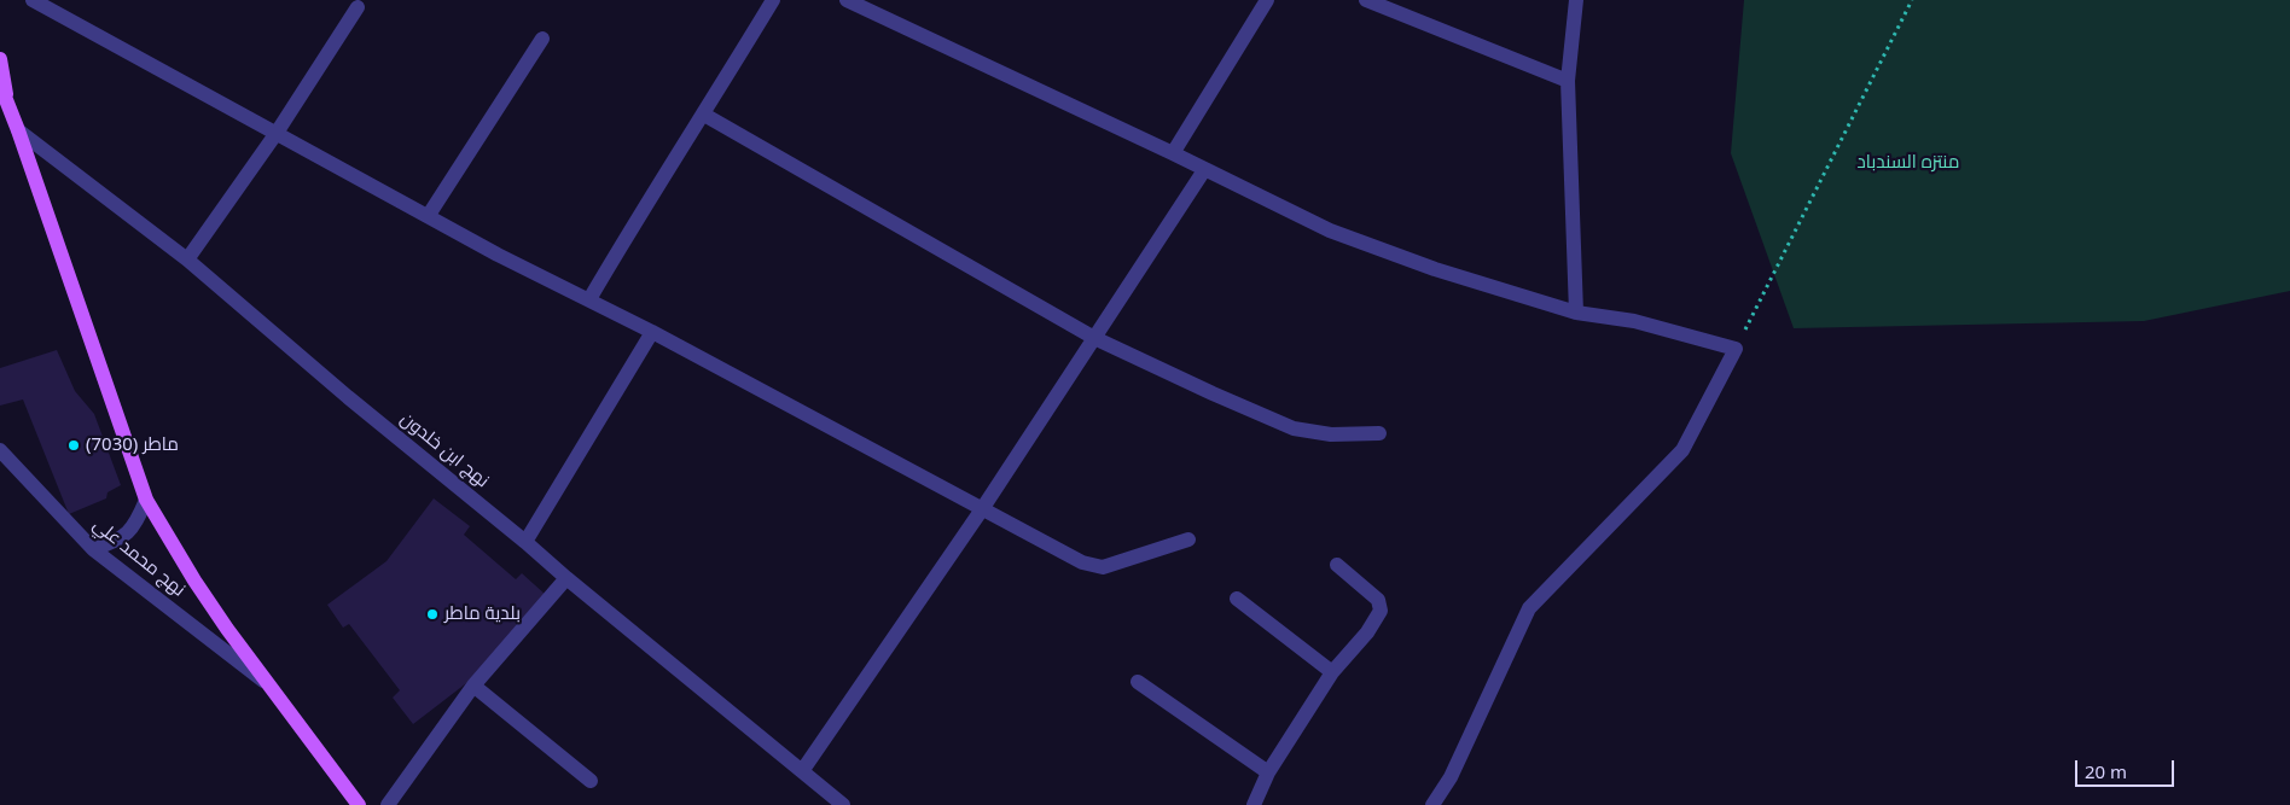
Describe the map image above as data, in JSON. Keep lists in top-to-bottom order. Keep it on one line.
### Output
{"streets":{"street":["نهج ابن خلدون","نهج محمد علي"]},"parks":["منتزه السندباد"],"places":["ماطر (7030)","بلدية ماطر"],"scale_bar":"20 m"}
